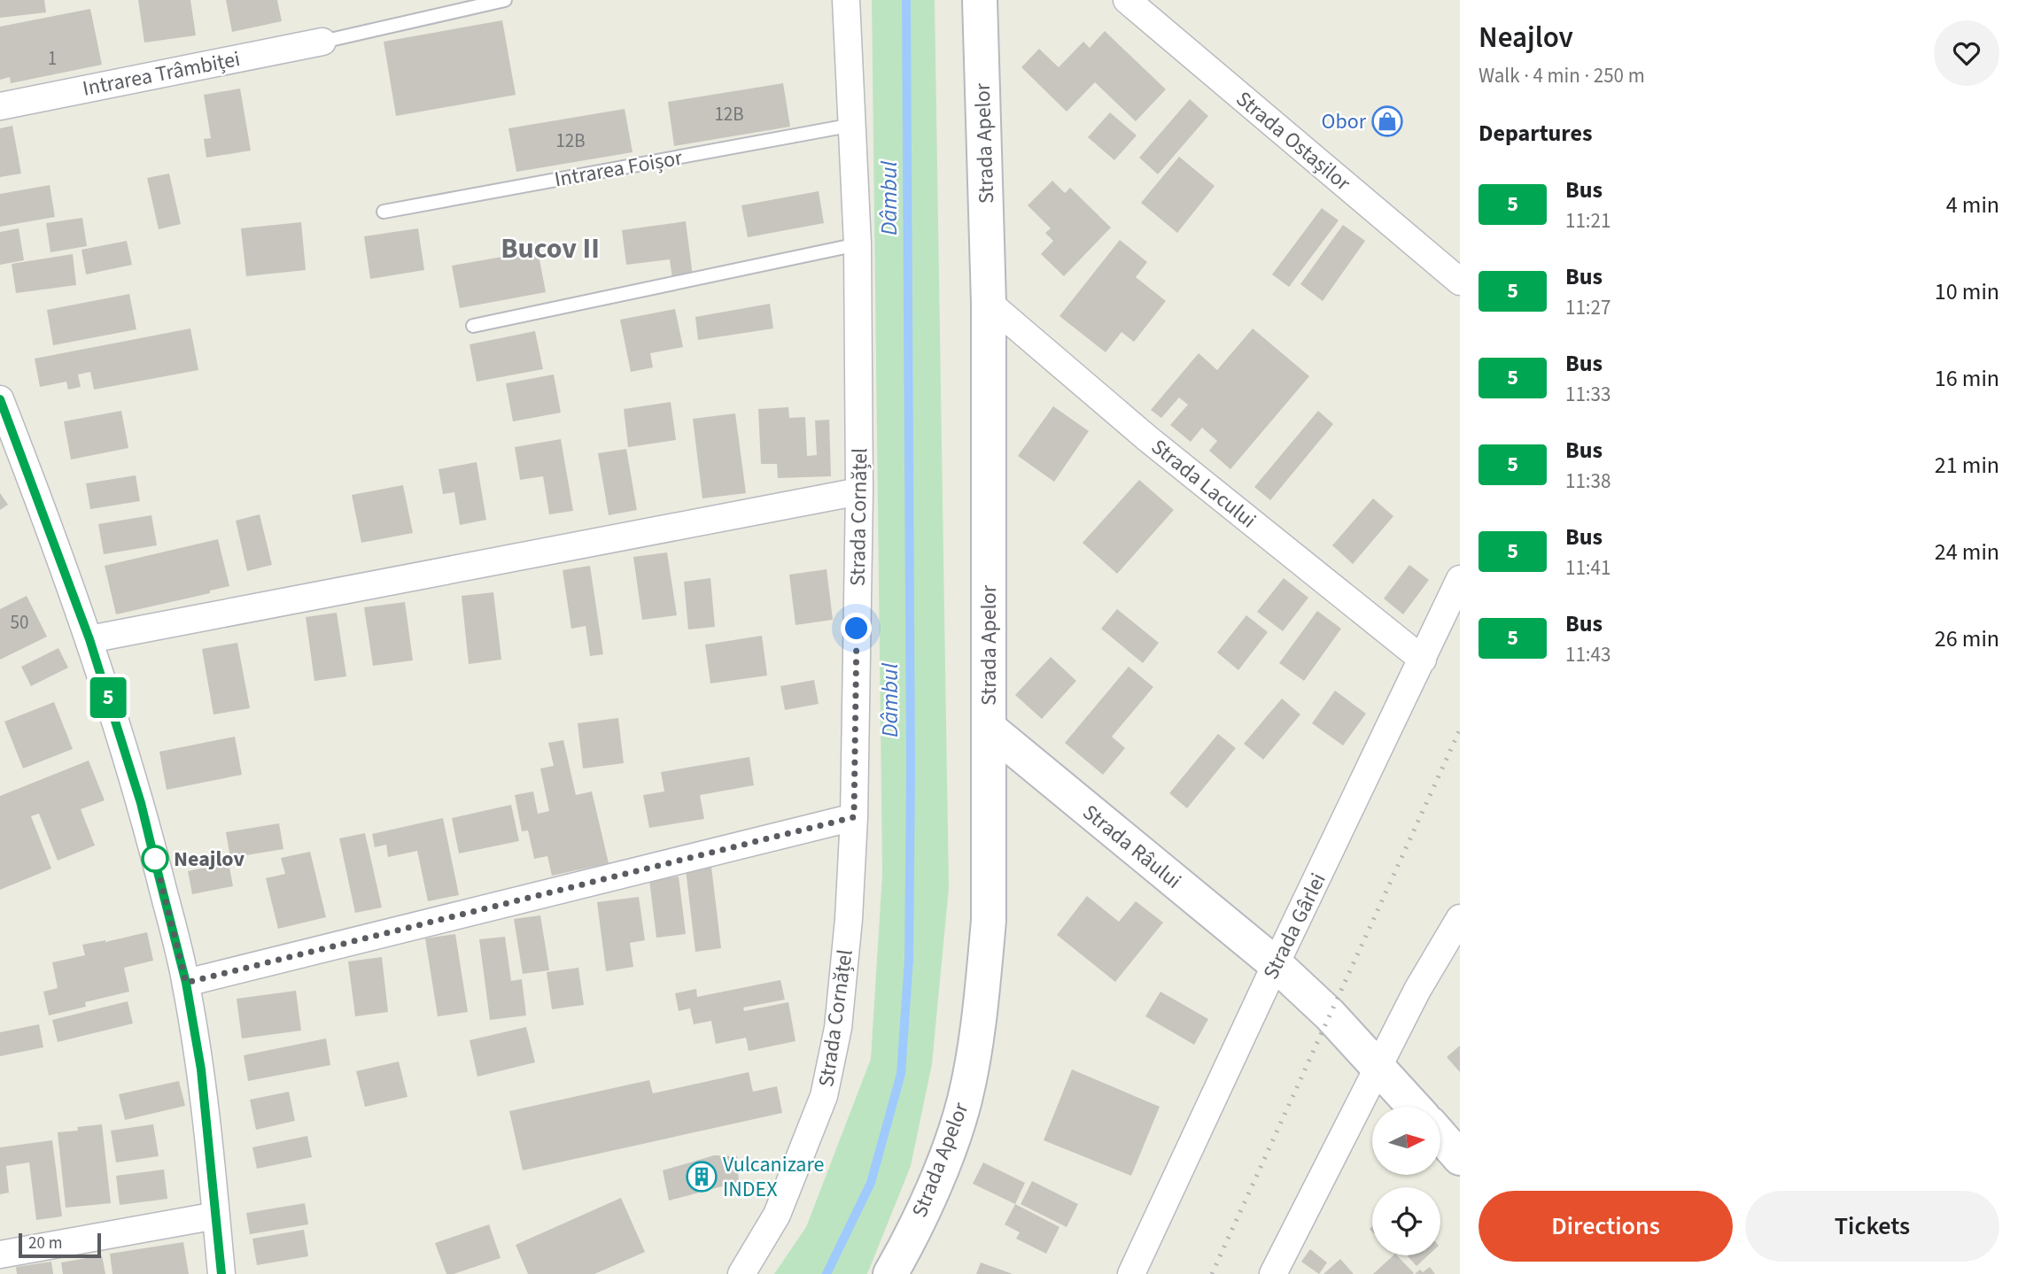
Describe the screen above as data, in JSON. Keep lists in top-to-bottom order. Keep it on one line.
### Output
{"streets":{"street":["Intrarea Trâmbiței","Strada Ostașilor","Strada Apelor","Strada Lacului","Strada Cornățel","Strada Râului","Strada Gârlei"],"lane":["Intrarea Foișor"]},"crossings":[["Strada Apelor","Strada Lacului"],["Strada Apelor","Strada Râului"],["Intrarea Foișor","Strada Cornățel"],["Strada Lacului","Strada Gârlei"],["Strada Râului","Strada Gârlei"]],"districts":["Bucov II"],"water":["Dâmbul"],"places":{"shop":["Obor"],"other":["Neajlov"],"building":["Vulcanizare INDEX"]},"lines":["bus line 5"],"house_numbers":["1","12B","12B","50"],"scale_bar":"20 m","north":"right","page":{"on_map":"5","heading":[["Neajlov","Walk · 4 min · 250 m"],"Departures"],"list":[{"mark":"5","name":"Bus","note":"11:21","value":"4 min"},{"mark":"5","name":"Bus","note":"11:27","value":"10 min"},{"mark":"5","name":"Bus","note":"11:33","value":"16 min"},{"mark":"5","name":"Bus","note":"11:38","value":"21 min"},{"mark":"5","name":"Bus","note":"11:41","value":"24 min"},{"mark":"5","name":"Bus","note":"11:43","value":"26 min"}],"buttons":["Directions","Tickets"],"scale":"20 m"}}
